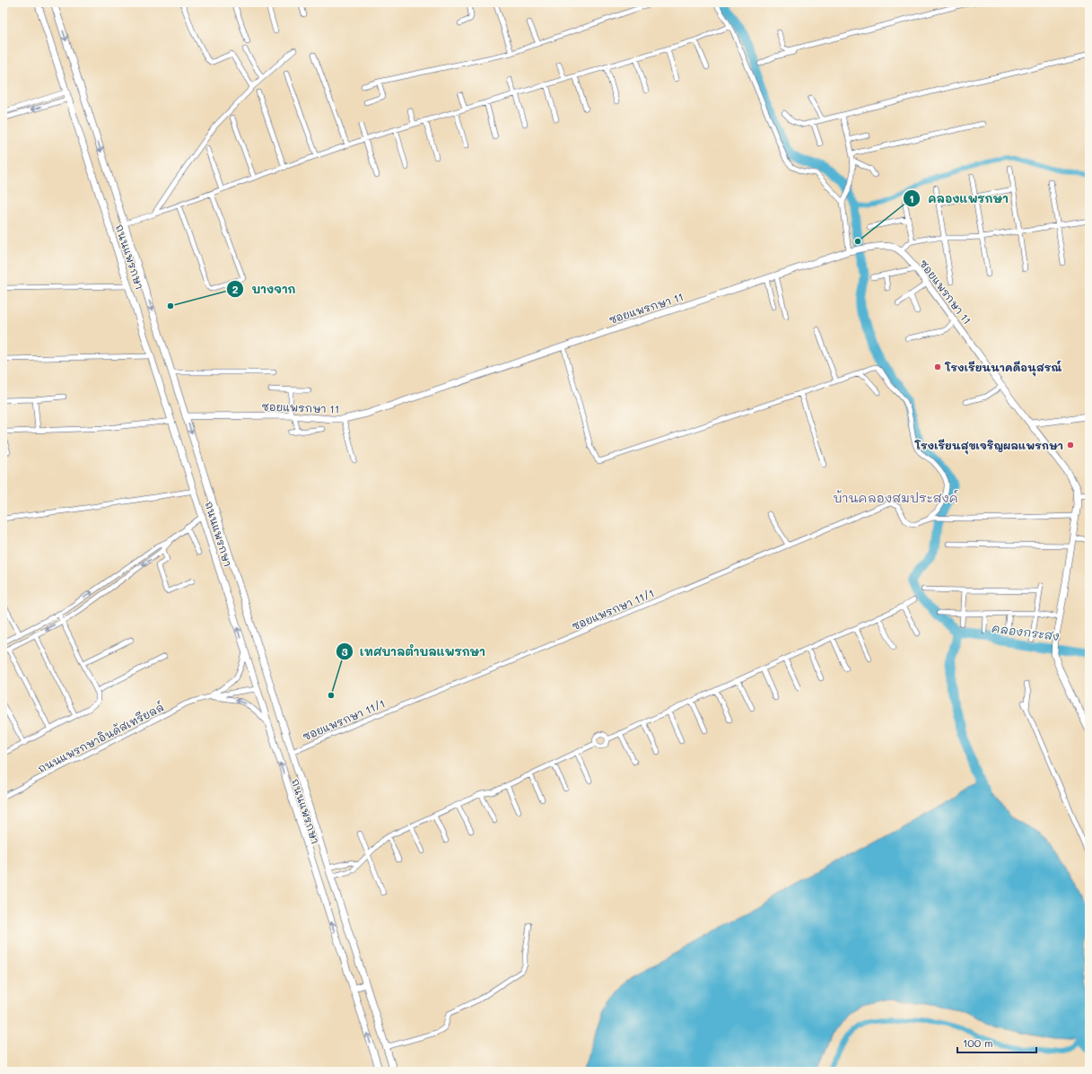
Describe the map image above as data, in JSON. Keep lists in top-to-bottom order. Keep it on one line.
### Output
{"streets":{"main road":["ถนนแพรกษา","ซอยแพรกษา 11"],"street":["ซอยแพรกษา 11/1","ถนนแพรกษาอินดัสเทรียลล์"]},"crossings":[["ถนนแพรกษา","ซอยแพรกษา 11"],["ถนนแพรกษา","ซอยแพรกษา 11/1"],["ถนนแพรกษา","ถนนแพรกษาอินดัสเทรียลล์"]],"districts":["บ้านคลองสมประสงค์"],"water":["คลองกระสง"],"places":["คลองแพรกษา","บางจาก","โรงเรียนนาคดีอนุสรณ์","โรงเรียนสุขเจริญผลแพรกษา","เทศบาลตำบลแพรกษา"],"scale_bar":"100 m"}
